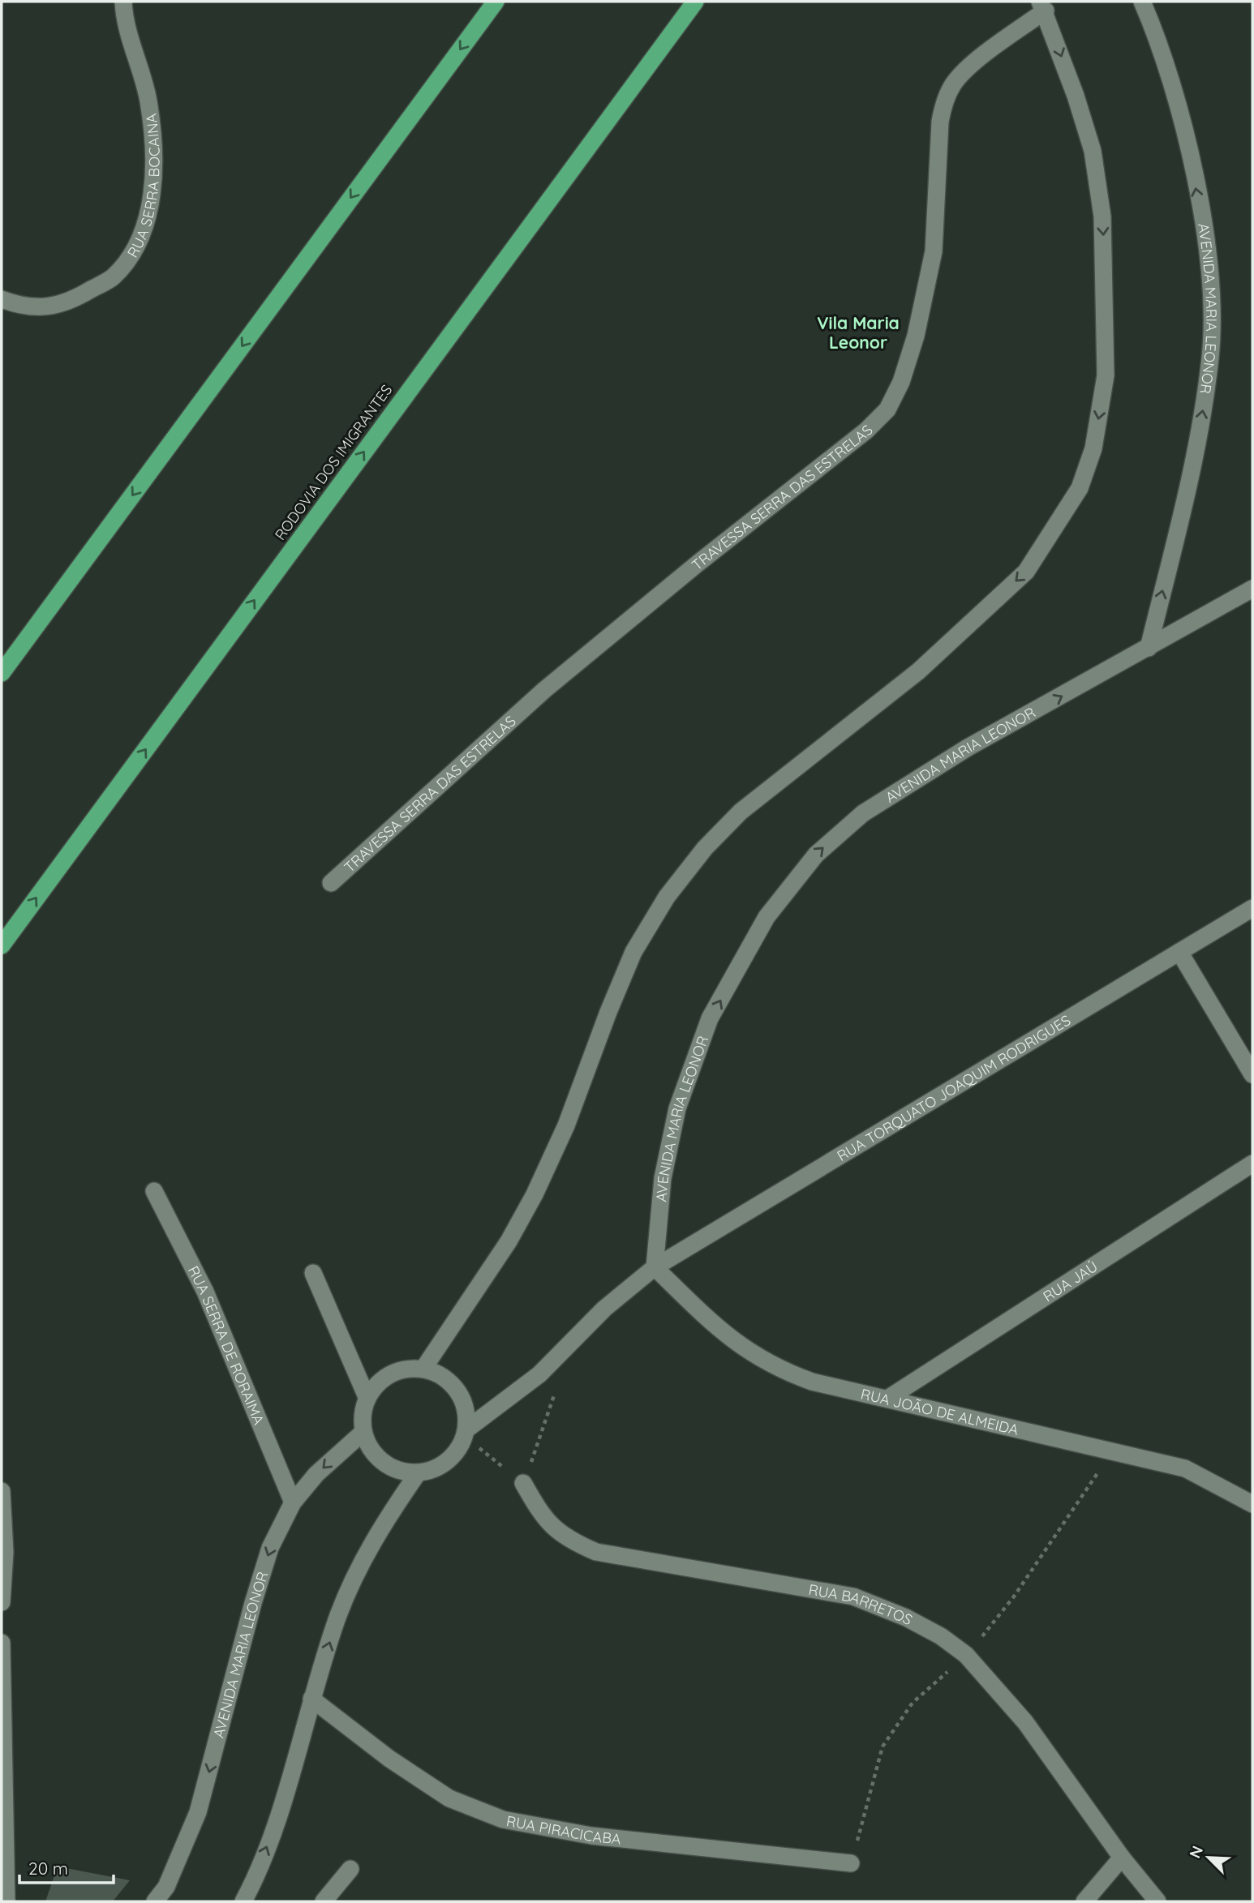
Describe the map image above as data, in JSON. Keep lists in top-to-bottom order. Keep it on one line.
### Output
{"streets":{"highway":["RODOVIA DOS IMIGRANTES"],"street":["RUA SERRA BOCAINA","AVENIDA MARIA LEONOR","TRAVESSA SERRA DAS ESTRELAS","RUA TORQUATO JOAQUIM RODRIGUES","RUA JAÚ","RUA SERRA DE RORAIMA","RUA JOÃO DE ALMEIDA","RUA BARRETOS","RUA PIRACICABA"]},"crossings":[["AVENIDA MARIA LEONOR","RUA TORQUATO JOAQUIM RODRIGUES"],["AVENIDA MARIA LEONOR","RUA SERRA DE RORAIMA"],["AVENIDA MARIA LEONOR","RUA JOÃO DE ALMEIDA"],["RUA TORQUATO JOAQUIM RODRIGUES","RUA JOÃO DE ALMEIDA"],["RUA JAÚ","RUA JOÃO DE ALMEIDA"]],"one_way":["RODOVIA DOS IMIGRANTES"],"districts":["Vila Maria Leonor"],"scale_bar":"20 m","north":"top left"}
